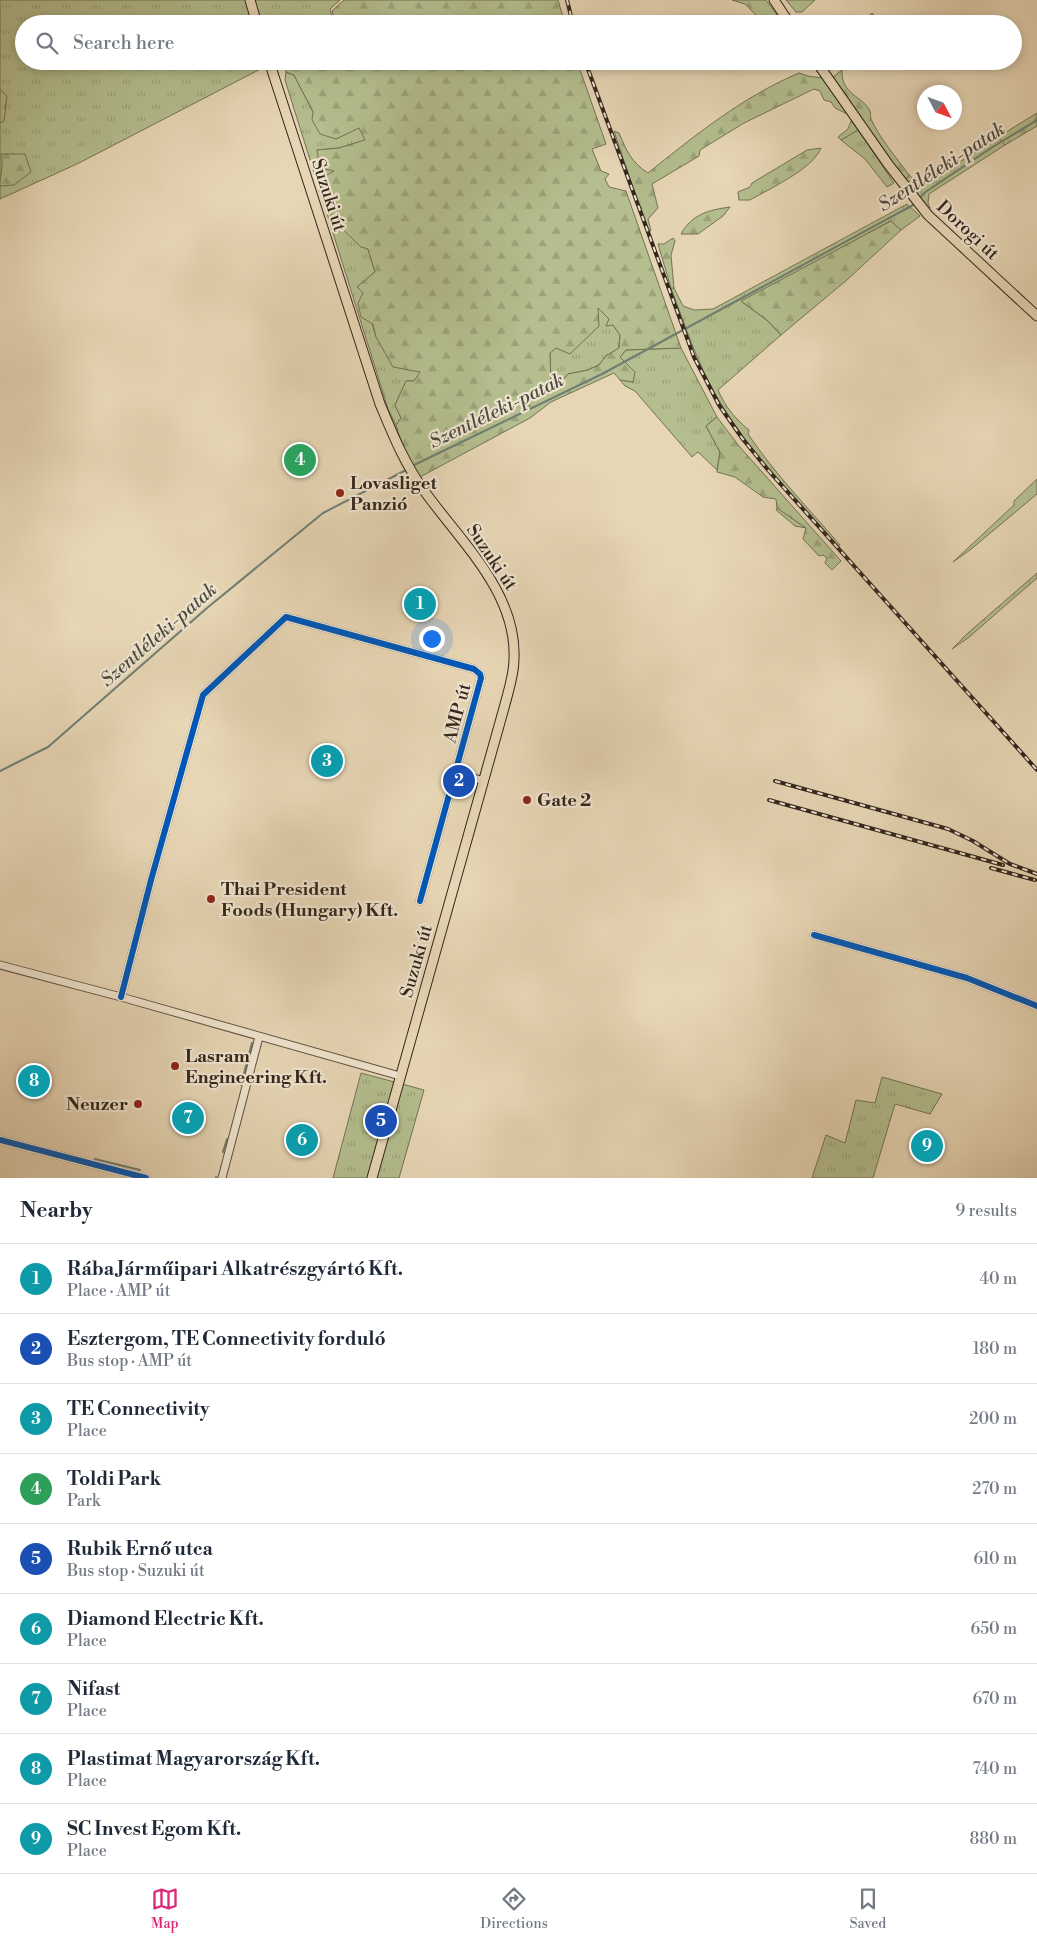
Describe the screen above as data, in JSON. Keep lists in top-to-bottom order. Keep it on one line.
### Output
{"streets":{"main road":["Suzuki út","Dorogi út"],"street":["AMP út"]},"water":["Szentléleki-patak"],"places":["Lovasliget Panzió","Gate 2","Thai President Foods (Hungary) Kft.","Lasram Engineering Kft.","Neuzer"],"north":"bottom right","page":{"search":"Search here","pins":["4","1","3","2","8","7","5","6","9"],"heading":["Nearby","9 results"],"list":[{"mark":"1","name":"Rába Járműipari Alkatrészgyártó Kft.","note":"Place · AMP út","value":"40 m"},{"mark":"2","name":"Esztergom, TE Connectivity forduló","note":"Bus stop · AMP út","value":"180 m"},{"mark":"3","name":"TE Connectivity","note":"Place","value":"200 m"},{"mark":"4","name":"Toldi Park","note":"Park","value":"270 m"},{"mark":"5","name":"Rubik Ernő utca","note":"Bus stop · Suzuki út","value":"610 m"},{"mark":"6","name":"Diamond Electric Kft.","note":"Place","value":"650 m"},{"mark":"7","name":"Nifast","note":"Place","value":"670 m"},{"mark":"8","name":"Plastimat Magyarország Kft.","note":"Place","value":"740 m"},{"mark":"9","name":"SC Invest Egom Kft.","note":"Place","value":"880 m"}],"nav":["Map","Directions","Saved"]}}
